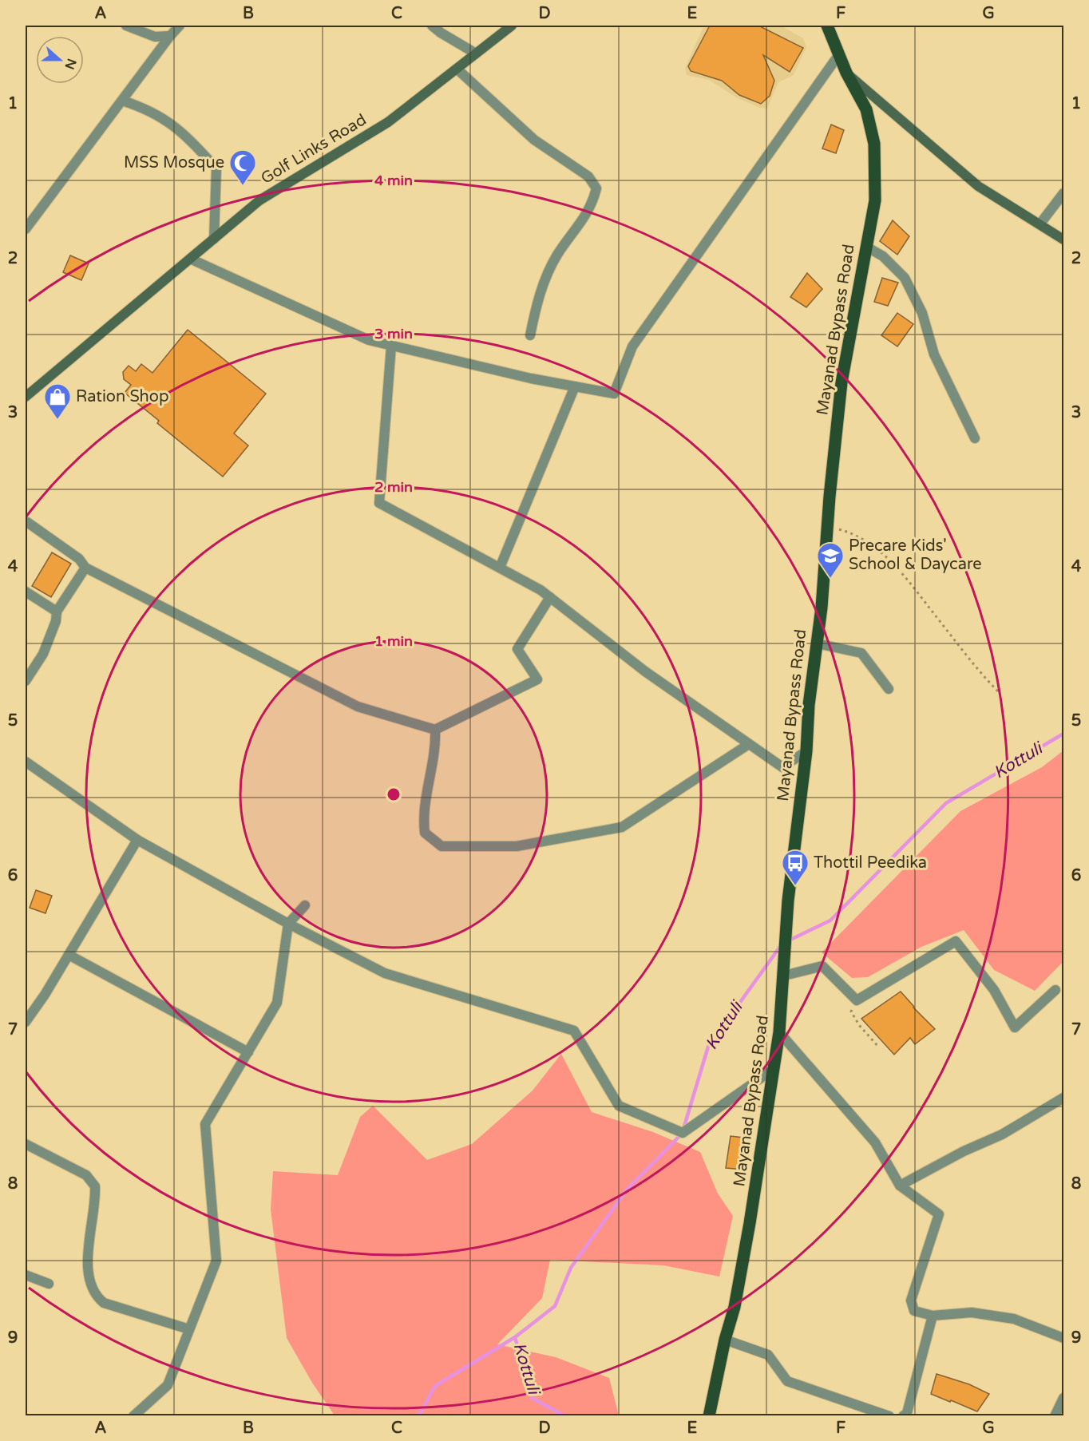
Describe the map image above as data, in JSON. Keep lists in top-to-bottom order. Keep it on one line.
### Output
{"streets":{"main road":["Golf Links Road","Mayanad Bypass Road"]},"water":["Kottuli"],"places":{"mosque":["MSS Mosque"],"shop":["Ration Shop"],"school or university":["Precare Kids' School & Daycare"],"bus stop":["Thottil Peedika"]},"north":"right","grid":{"columns":["A","B","C","D","E","F","G"],"rows":["1","2","3","4","5","6","7","8","9"]},"rings":["4 min","3 min","2 min","1 min"]}
